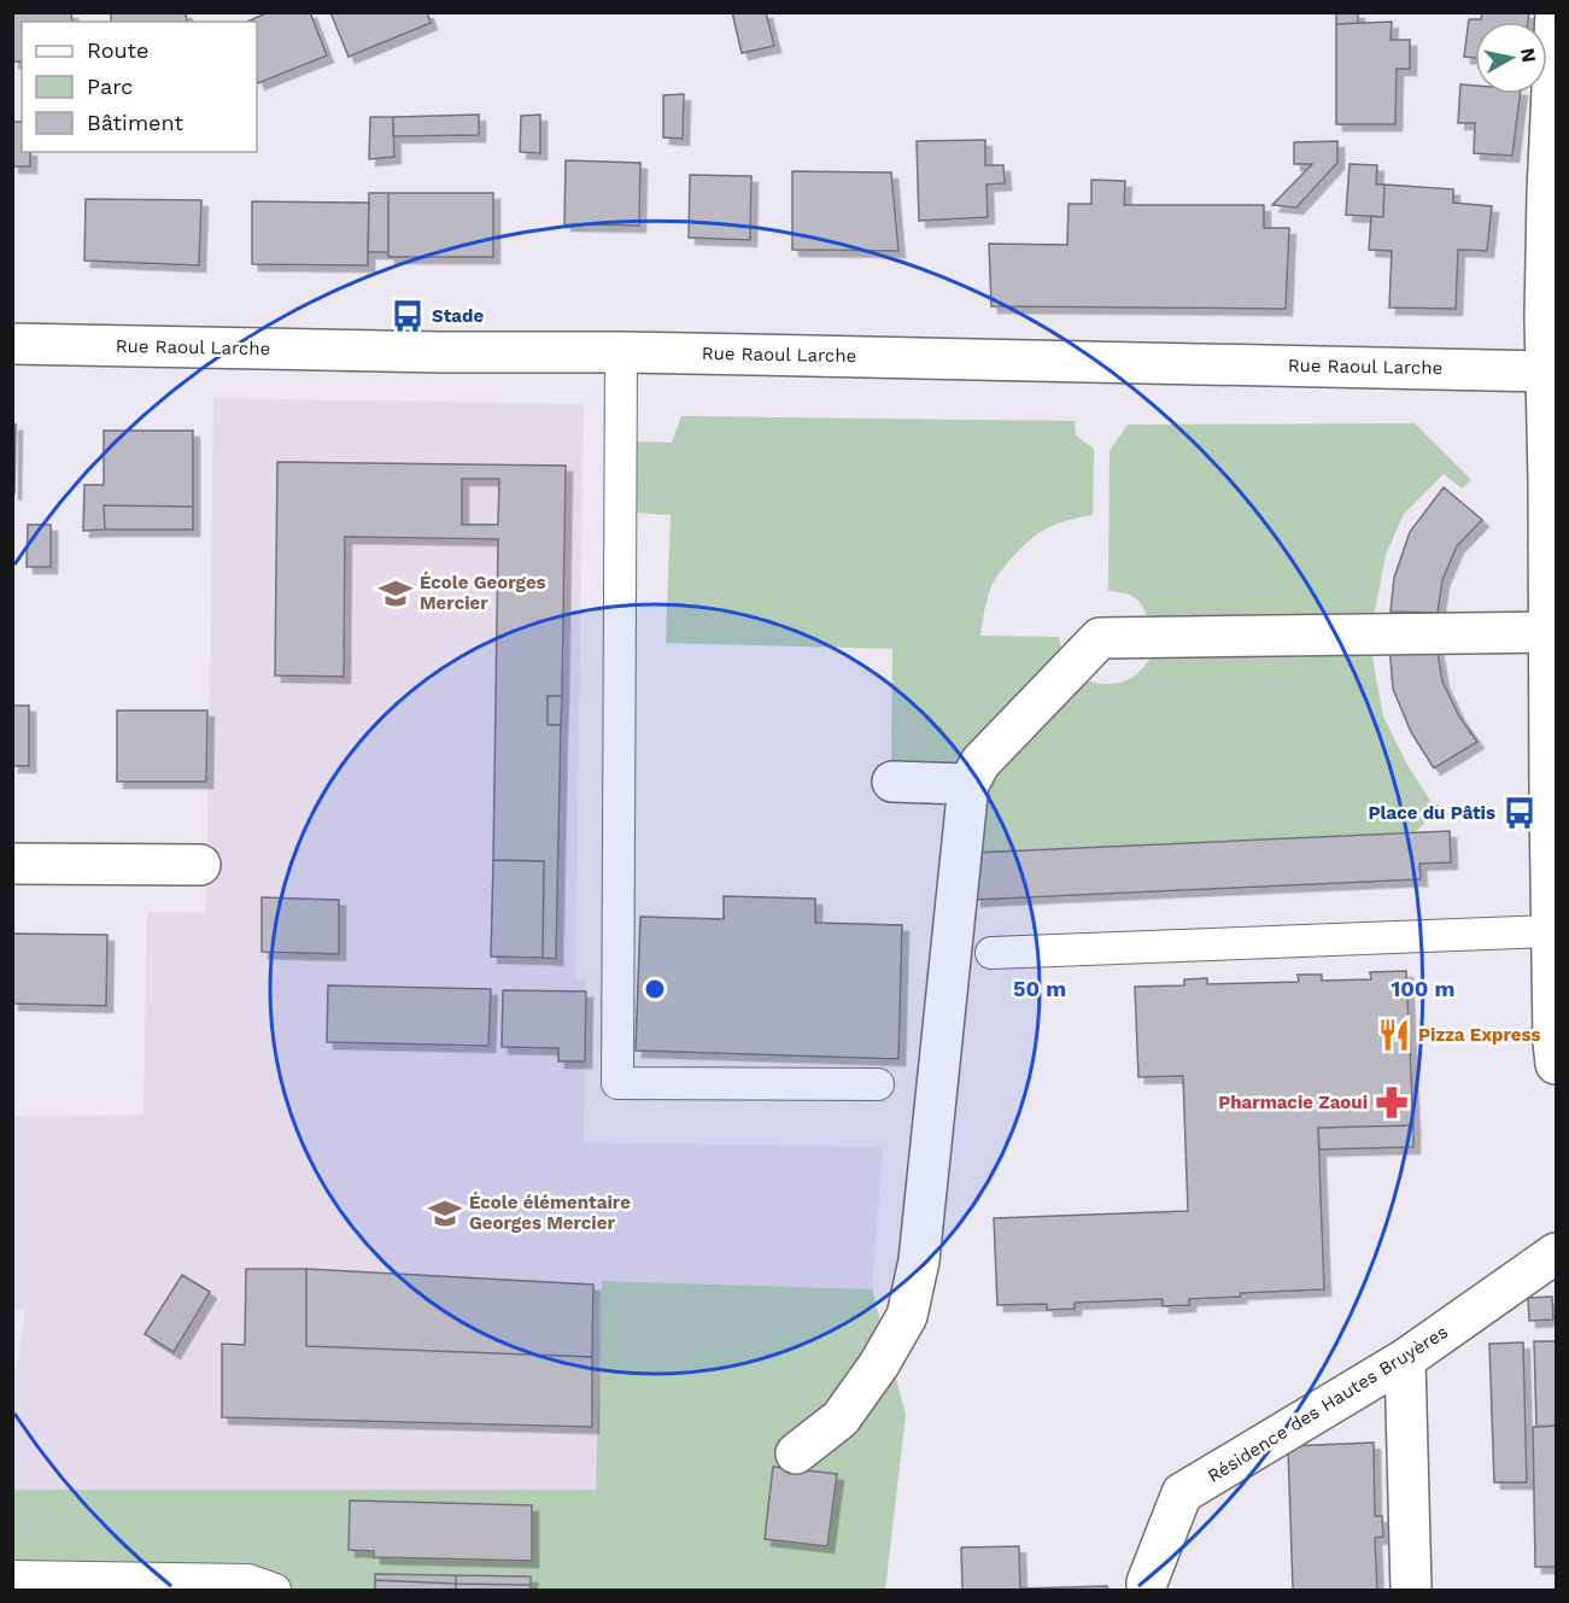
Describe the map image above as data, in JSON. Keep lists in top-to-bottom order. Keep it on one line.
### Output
{"streets":{"street":["Rue Raoul Larche","Résidence des Hautes Bruyères"]},"places":{"bus stop":["Stade","Place du Pâtis"],"school or university":["École Georges Mercier","École élémentaire Georges Mercier"],"restaurant":["Pizza Express"],"pharmacy":["Pharmacie Zaoui"]},"legend":["Route","Parc","Bâtiment"],"north":"right","rings":["50 m","100 m"]}
